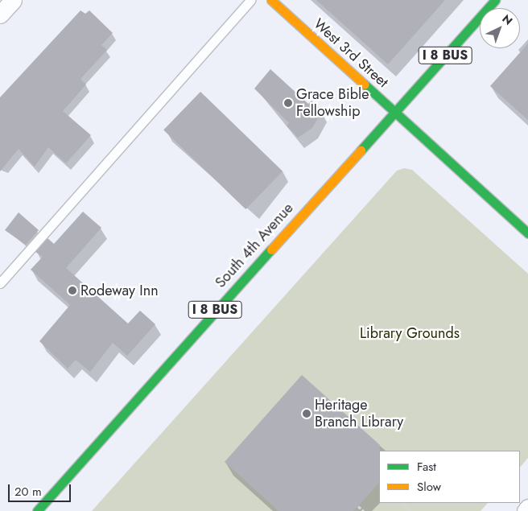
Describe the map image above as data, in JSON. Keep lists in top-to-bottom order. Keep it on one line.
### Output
{"streets":{"main road":["West 3rd Street","I 8 BUS","South 4th Avenue"]},"crossings":[["West 3rd Street","South 4th Avenue"]],"parks":["Library Grounds"],"places":["Grace Bible Fellowship","Rodeway Inn","Heritage Branch Library"],"legend":["Fast","Slow"],"scale_bar":"20 m","north":"top right"}
